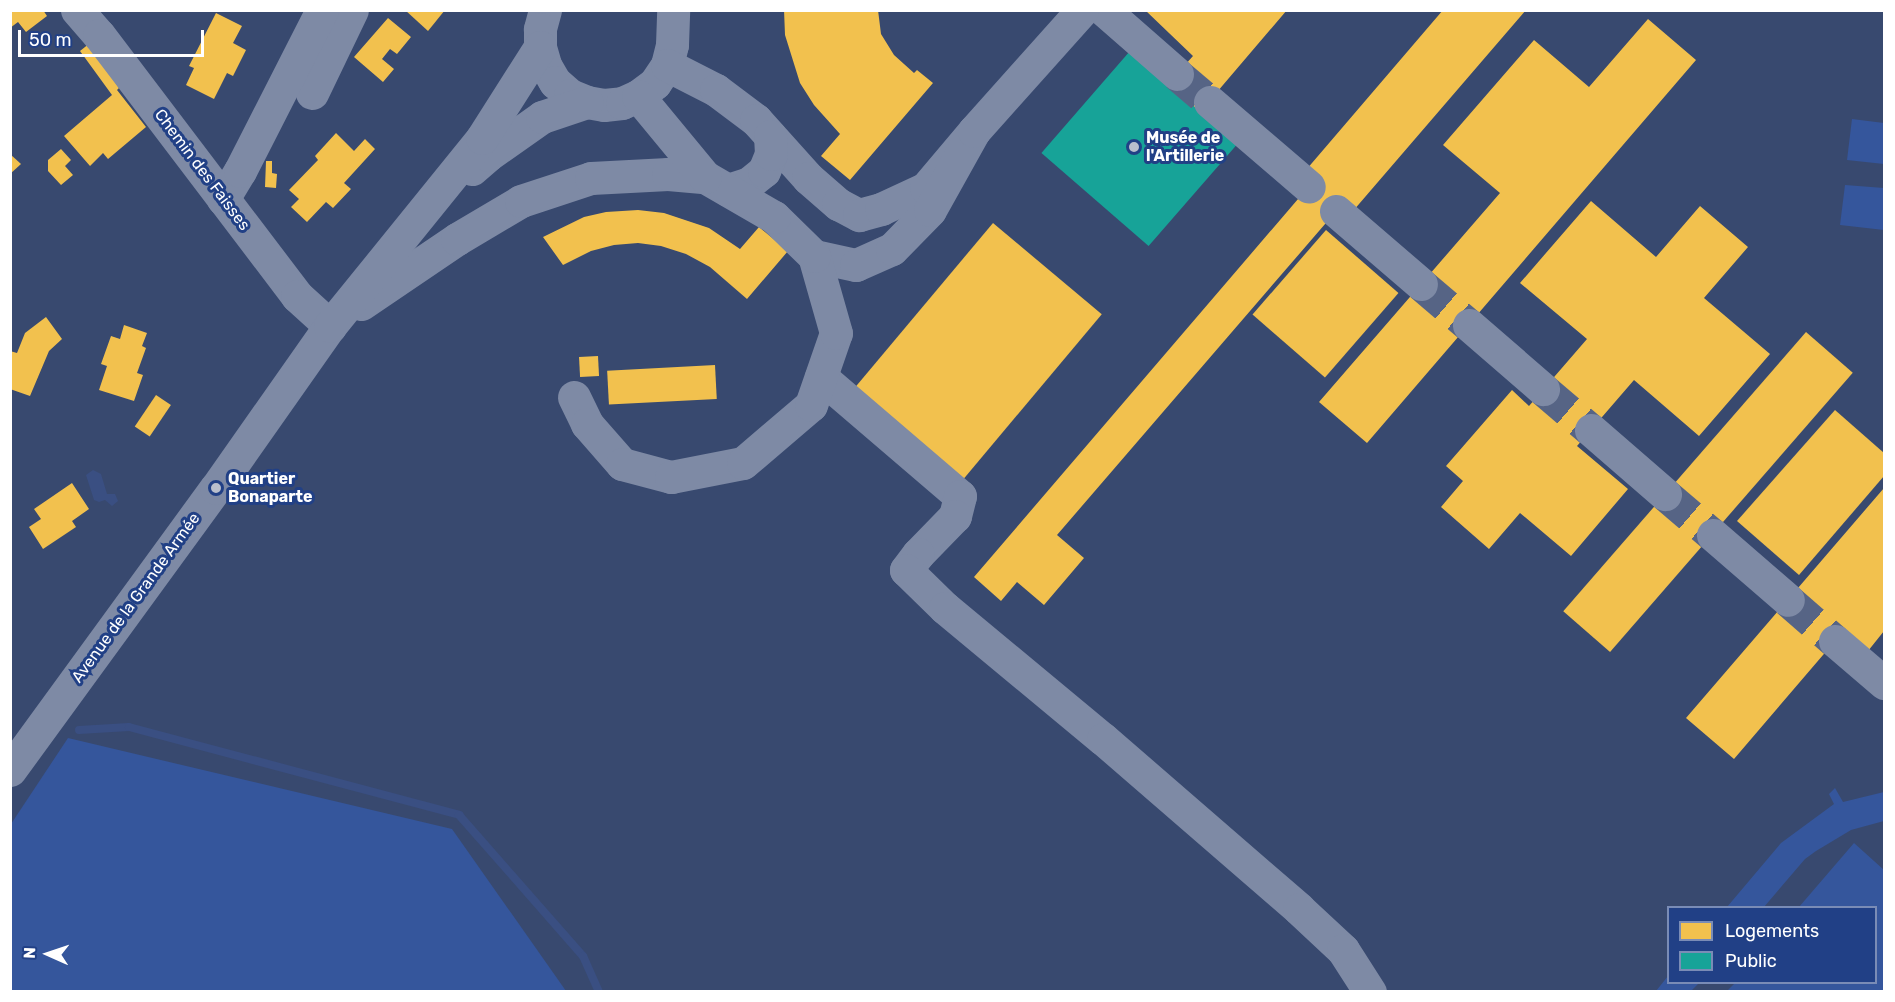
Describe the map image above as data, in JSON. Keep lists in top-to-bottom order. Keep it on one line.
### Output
{"streets":{"street":["Chemin des Faisses","Avenue de la Grande Armée"]},"crossings":[["Chemin des Faisses","Avenue de la Grande Armée"]],"places":["Musée de l'Artillerie","Quartier Bonaparte"],"legend":["Logements","Public"],"scale_bar":"50 m","north":"left"}
